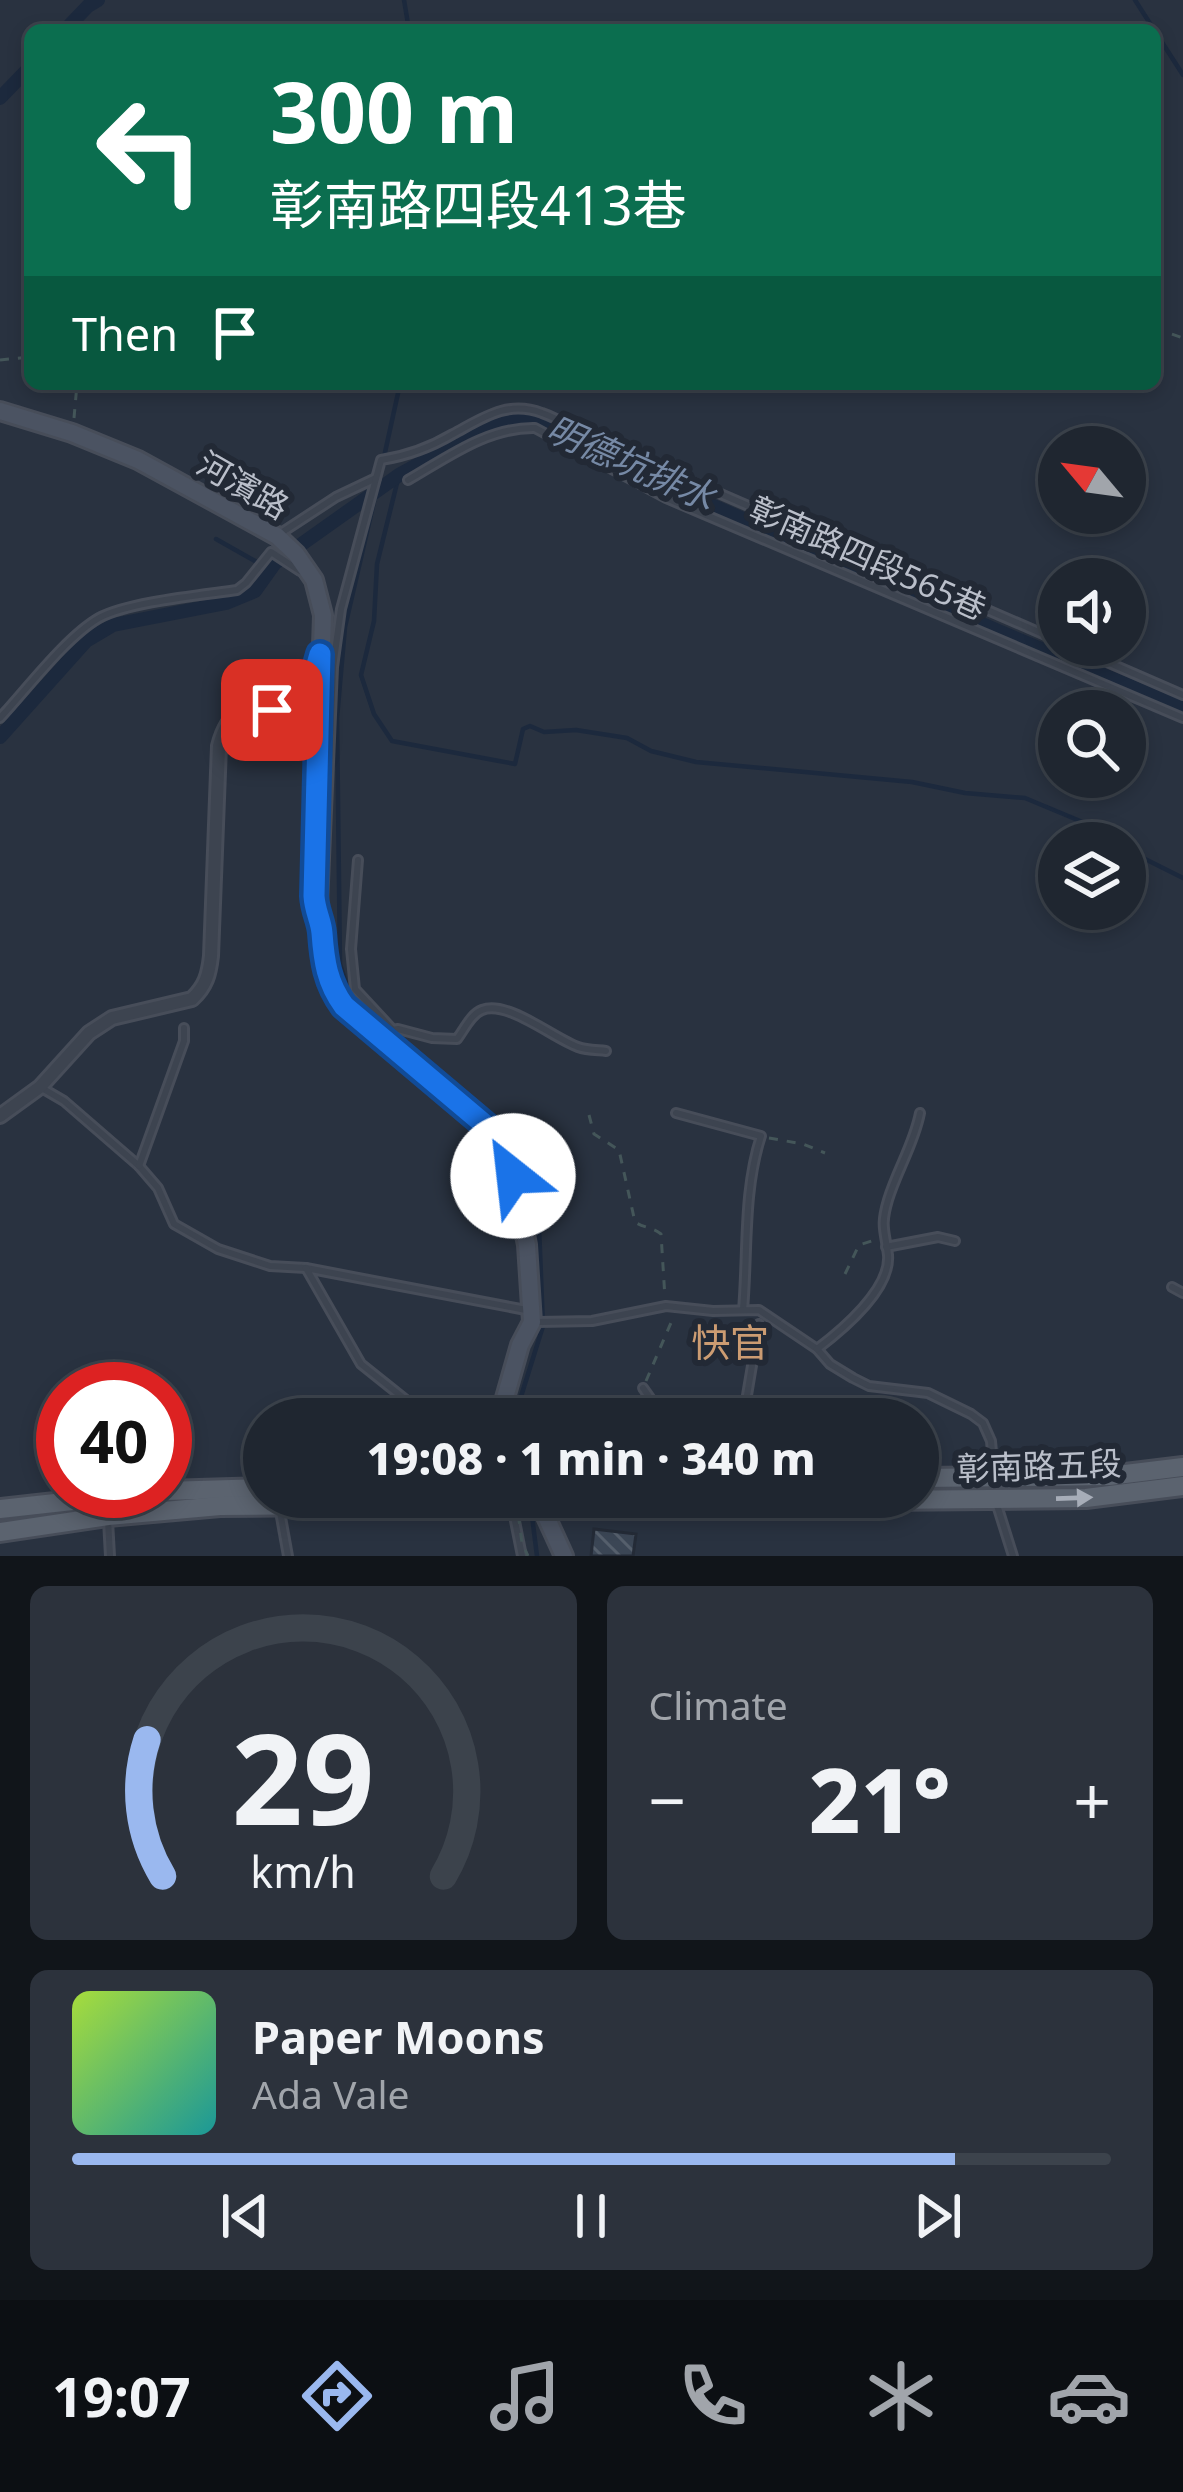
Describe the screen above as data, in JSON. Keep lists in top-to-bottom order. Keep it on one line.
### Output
{"streets":{"main road":["彰南路五段"],"street":["河濱路"],"lane":["彰南路四段565巷"]},"crossings":[["河濱路","彰南路四段565巷"]],"districts":["快官"],"water":["明德坑排水"],"north":"top left","page":{"turn":["300 m","彰南路四段413巷"],"then":"Then","limit":"40","trip":"19:08 · 1 min · 340 m","tile":"Climate","heat":["−","21°","+"],"song":["Paper Moons","Ada Vale"],"tabs":"19:07","gauge":["29","km/h"]}}
